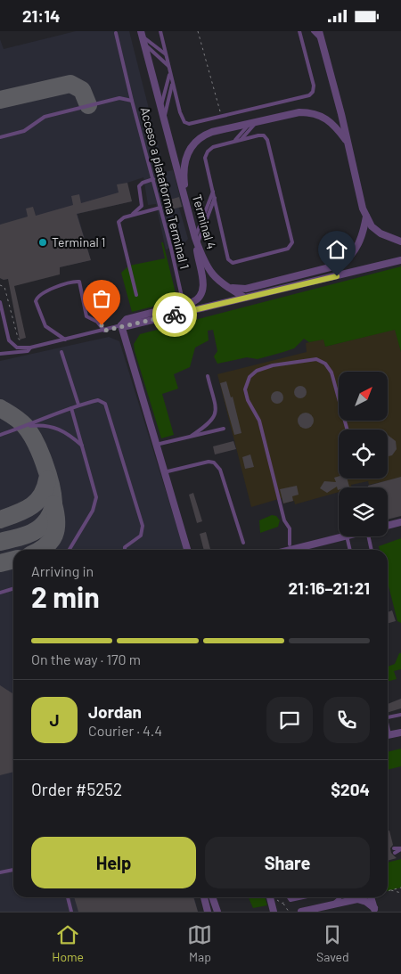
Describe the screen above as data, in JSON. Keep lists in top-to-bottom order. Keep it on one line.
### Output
{"streets":{"street":["Terminal 4"],"lane":["Acceso a plataforma Terminal 1"]},"places":["Terminal 1"],"north":"top right","page":{"status":"21:14","heading":["2 min","Arriving in","21:16–21:21"],"panel":["Jordan","Courier · 4.4","Order #5252","$204"],"bar":"On the way · 170 m","round":"J","buttons":["Help","Share"],"tabs":["Home","Map","Saved"]}}
